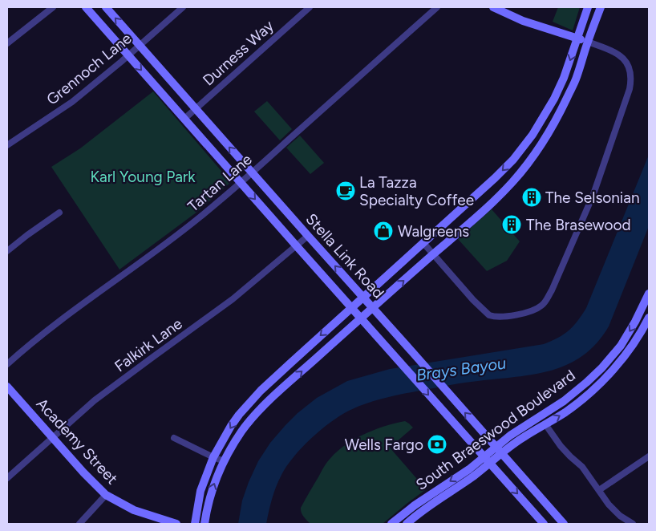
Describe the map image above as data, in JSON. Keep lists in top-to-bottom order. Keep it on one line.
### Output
{"streets":{"main road":["Stella Link Road","South Braeswood Boulevard","Academy Street"],"street":["Durness Way","Grennoch Lane","Tartan Lane","Falkirk Lane"]},"crossings":[["Durness Way","Stella Link Road"],["Grennoch Lane","Stella Link Road"],["Tartan Lane","Stella Link Road"],["Stella Link Road","Falkirk Lane"],["Stella Link Road","South Braeswood Boulevard"],["Falkirk Lane","Academy Street"]],"water":["Brays Bayou"],"parks":["Karl Young Park"],"places":{"cafe":["La Tazza Specialty Coffee"],"building":["The Selsonian","The Brasewood"],"shop":["Walgreens"],"bank":["Wells Fargo"]}}
